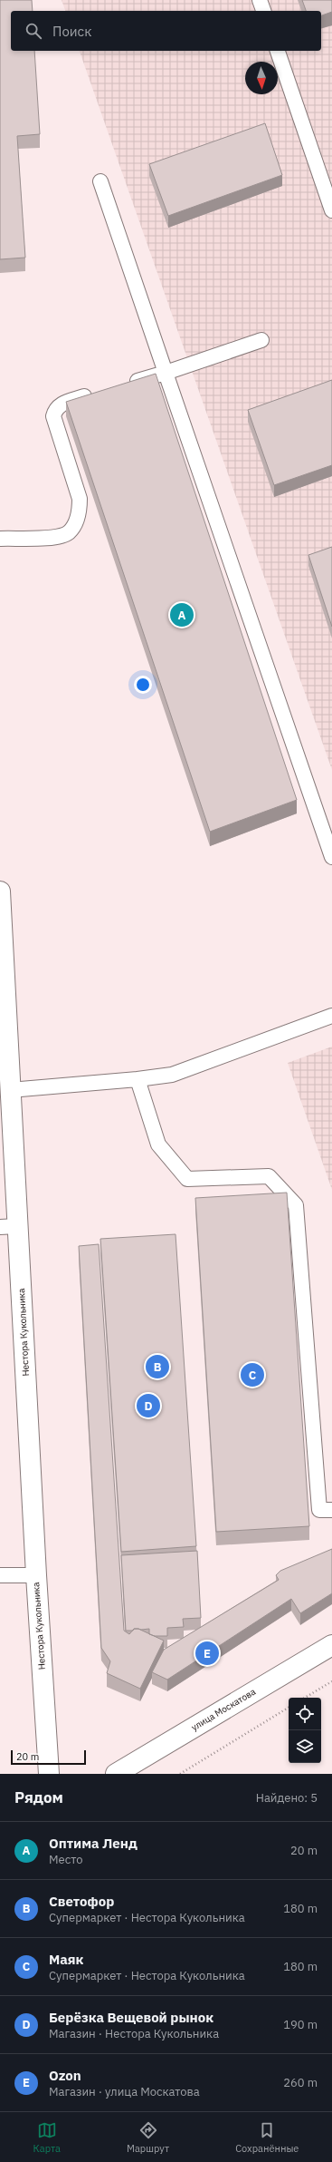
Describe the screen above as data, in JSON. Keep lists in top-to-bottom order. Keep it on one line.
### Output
{"streets":{"street":["Нестора Кукольника","улица Москатова"]},"scale_bar":"20 m","north":"bottom","page":{"search":"Поиск","pins":["A","B","C","D","E"],"scale":"20 m","heading":["Рядом","Найдено: 5"],"list":[{"mark":"A","name":"Оптима Ленд","note":"Место","value":"20 m"},{"mark":"B","name":"Светофор","note":"Супермаркет · Нестора Кукольника","value":"180 m"},{"mark":"C","name":"Маяк","note":"Супермаркет · Нестора Кукольника","value":"180 m"},{"mark":"D","name":"Берёзка Вещевой рынок","note":"Магазин · Нестора Кукольника","value":"190 m"},{"mark":"E","name":"Ozon","note":"Магазин · улица Москатова","value":"260 m"}],"nav":["Карта","Маршрут","Сохранённые"]}}
